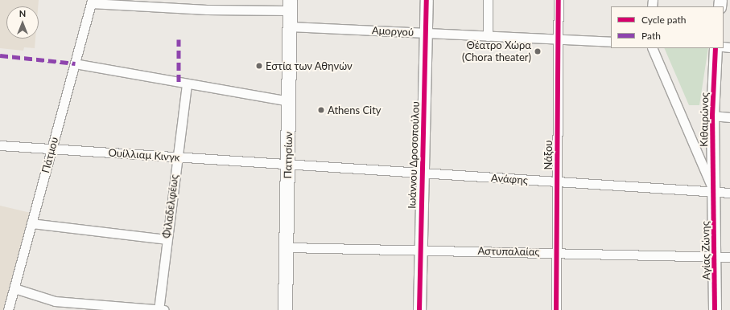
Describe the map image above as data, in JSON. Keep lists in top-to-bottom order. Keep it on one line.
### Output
{"streets":{"main road":["Πατησίων"],"street":["Αμοργού","Κιθαιρώνος","Πάτμου","Ουίλλιαμ Κινγκ","Ιωάννου Δροσοπούλου","Νάξου","Ανάφης","Φιλαδελφέως","Αγίας Ζώνης","Αστυπαλαίας"]},"crossings":[["Αμοργού","Πατησίων"],["Αμοργού","Ιωάννου Δροσοπούλου"],["Αμοργού","Νάξου"],["Κιθαιρώνος","Ανάφης"],["Κιθαιρώνος","Αγίας Ζώνης"],["Πάτμου","Ουίλλιαμ Κινγκ"],["Ουίλλιαμ Κινγκ","Πατησίων"],["Ουίλλιαμ Κινγκ","Ανάφης"],["Ουίλλιαμ Κινγκ","Φιλαδελφέως"],["Πατησίων","Ανάφης"],["Πατησίων","Αστυπαλαίας"],["Ιωάννου Δροσοπούλου","Ανάφης"],["Ιωάννου Δροσοπούλου","Αστυπαλαίας"],["Νάξου","Ανάφης"],["Νάξου","Αστυπαλαίας"],["Ανάφης","Αγίας Ζώνης"],["Αγίας Ζώνης","Αστυπαλαίας"]],"places":["Θέατρο Χώρα (Chora theater)","Εστία των Αθηνών","Athens City"],"legend":["Cycle path","Path"],"north":"top"}
